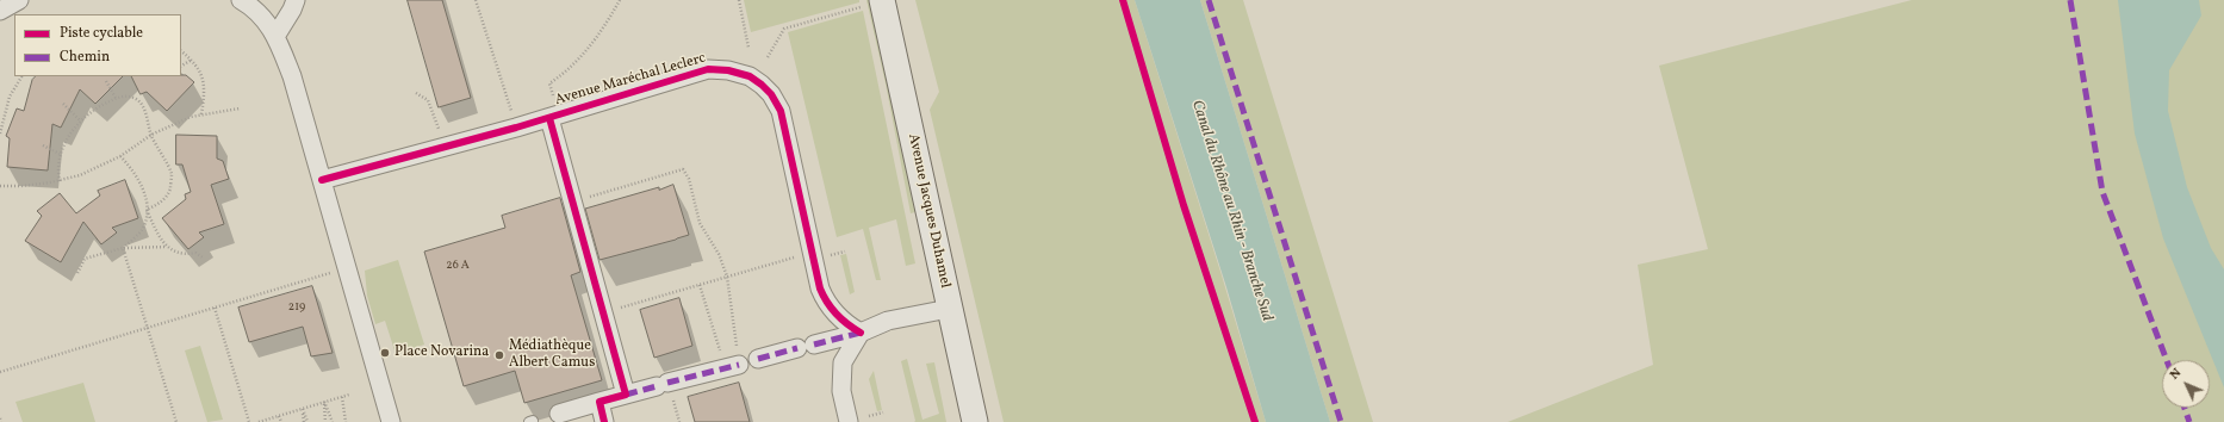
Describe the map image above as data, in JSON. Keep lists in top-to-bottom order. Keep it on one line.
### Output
{"streets":{"main road":["Avenue Jacques Duhamel"],"street":["Avenue Maréchal Leclerc"]},"water":["Canal du Rhône au Rhin - Branche Sud"],"places":["Place Novarina","Médiathèque Albert Camus"],"house_numbers":["26 A","219"],"legend":["Piste cyclable","Chemin"],"north":"top left"}
